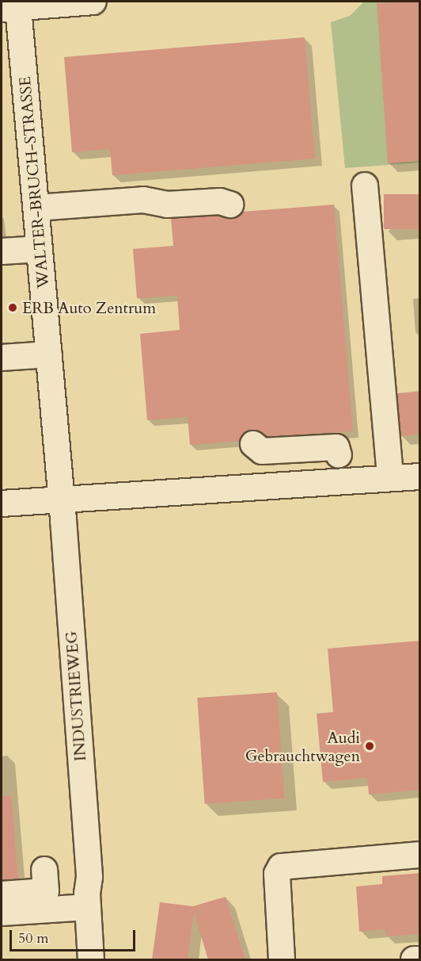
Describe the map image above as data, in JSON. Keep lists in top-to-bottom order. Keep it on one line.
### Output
{"streets":{"street":["WALTER-BRUCH-STRASSE","INDUSTRIEWEG"]},"crossings":[["WALTER-BRUCH-STRASSE","INDUSTRIEWEG"]],"places":["ERB Auto Zentrum","Audi Gebrauchtwagen"],"scale_bar":"50 m"}
